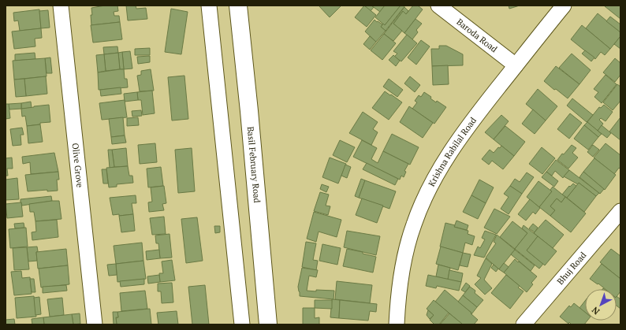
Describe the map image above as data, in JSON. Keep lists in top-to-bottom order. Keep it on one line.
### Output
{"streets":{"street":["Baroda Road","Krishna Rabilal Road","Basil February Road","Olive Grove","Bhuj Road"]},"crossings":[["Baroda Road","Krishna Rabilal Road"]],"north":"bottom left"}
